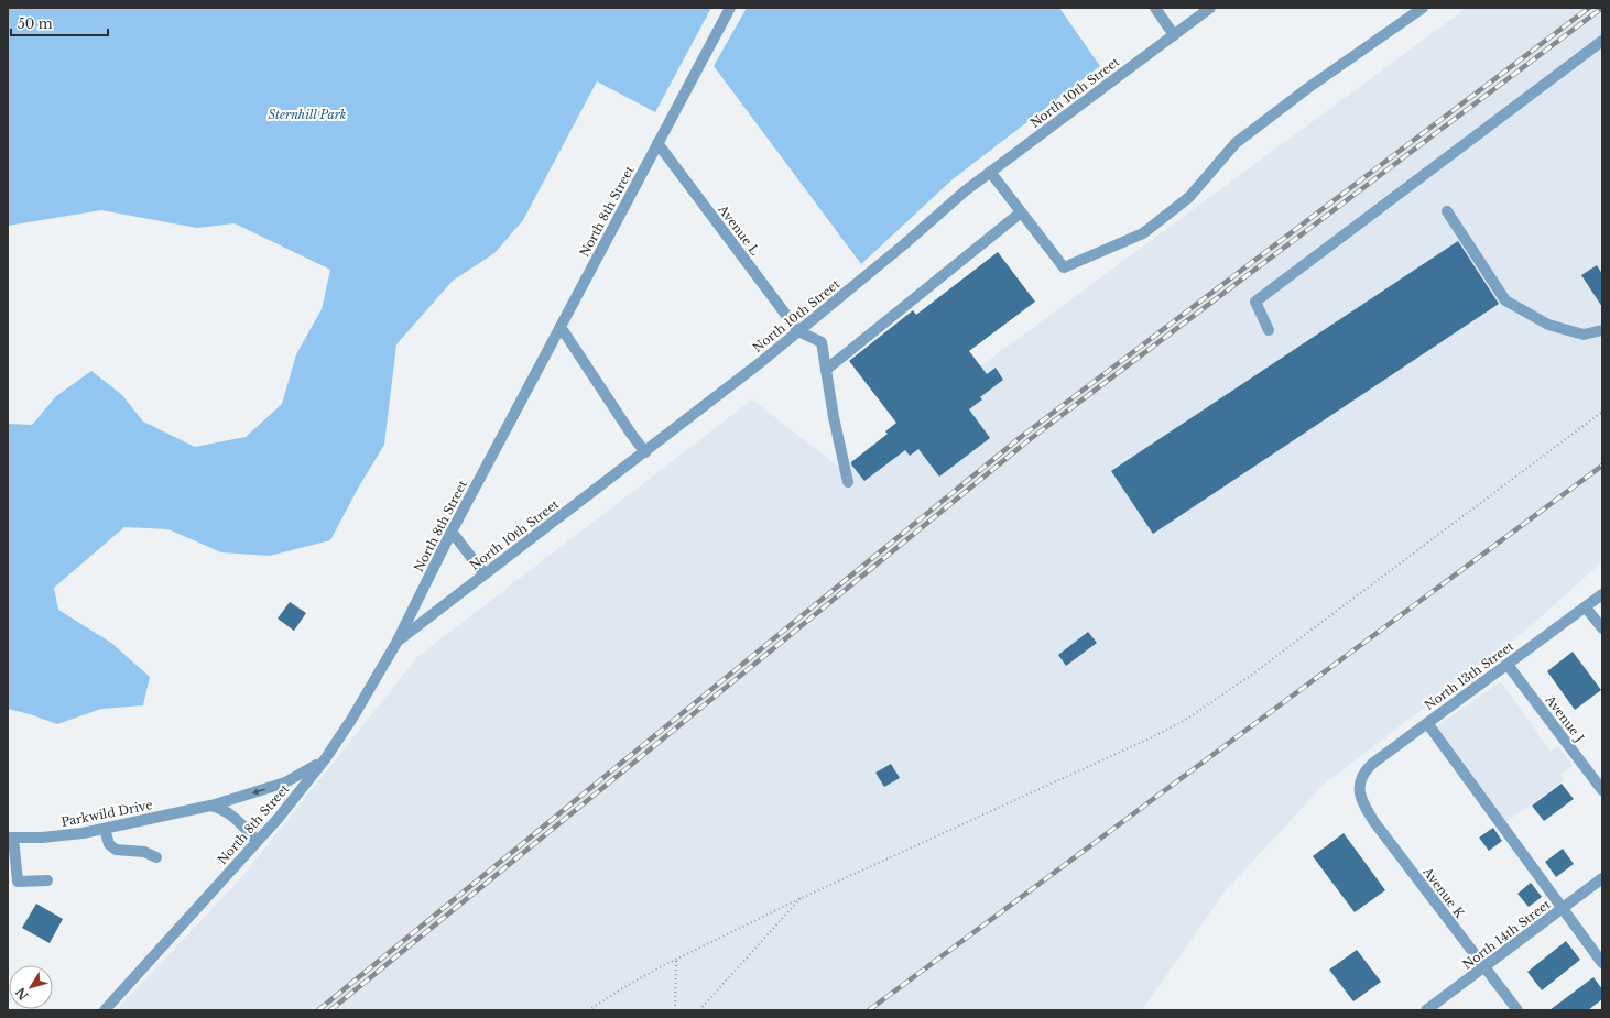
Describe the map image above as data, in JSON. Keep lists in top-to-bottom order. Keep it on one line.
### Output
{"streets":{"street":["North 10th Street","North 8th Street","Avenue L","North 13th Street","Avenue J","Parkwild Drive","Avenue K","North 14th Street"]},"crossings":[["North 10th Street","North 8th Street"],["North 10th Street","Avenue L"],["North 8th Street","Avenue L"],["North 8th Street","Parkwild Drive"],["North 13th Street","Avenue J"],["North 13th Street","Avenue K"],["Avenue K","North 14th Street"]],"one_way":["Parkwild Drive"],"parks":["Sternhill Park"],"scale_bar":"50 m","north":"bottom left"}
